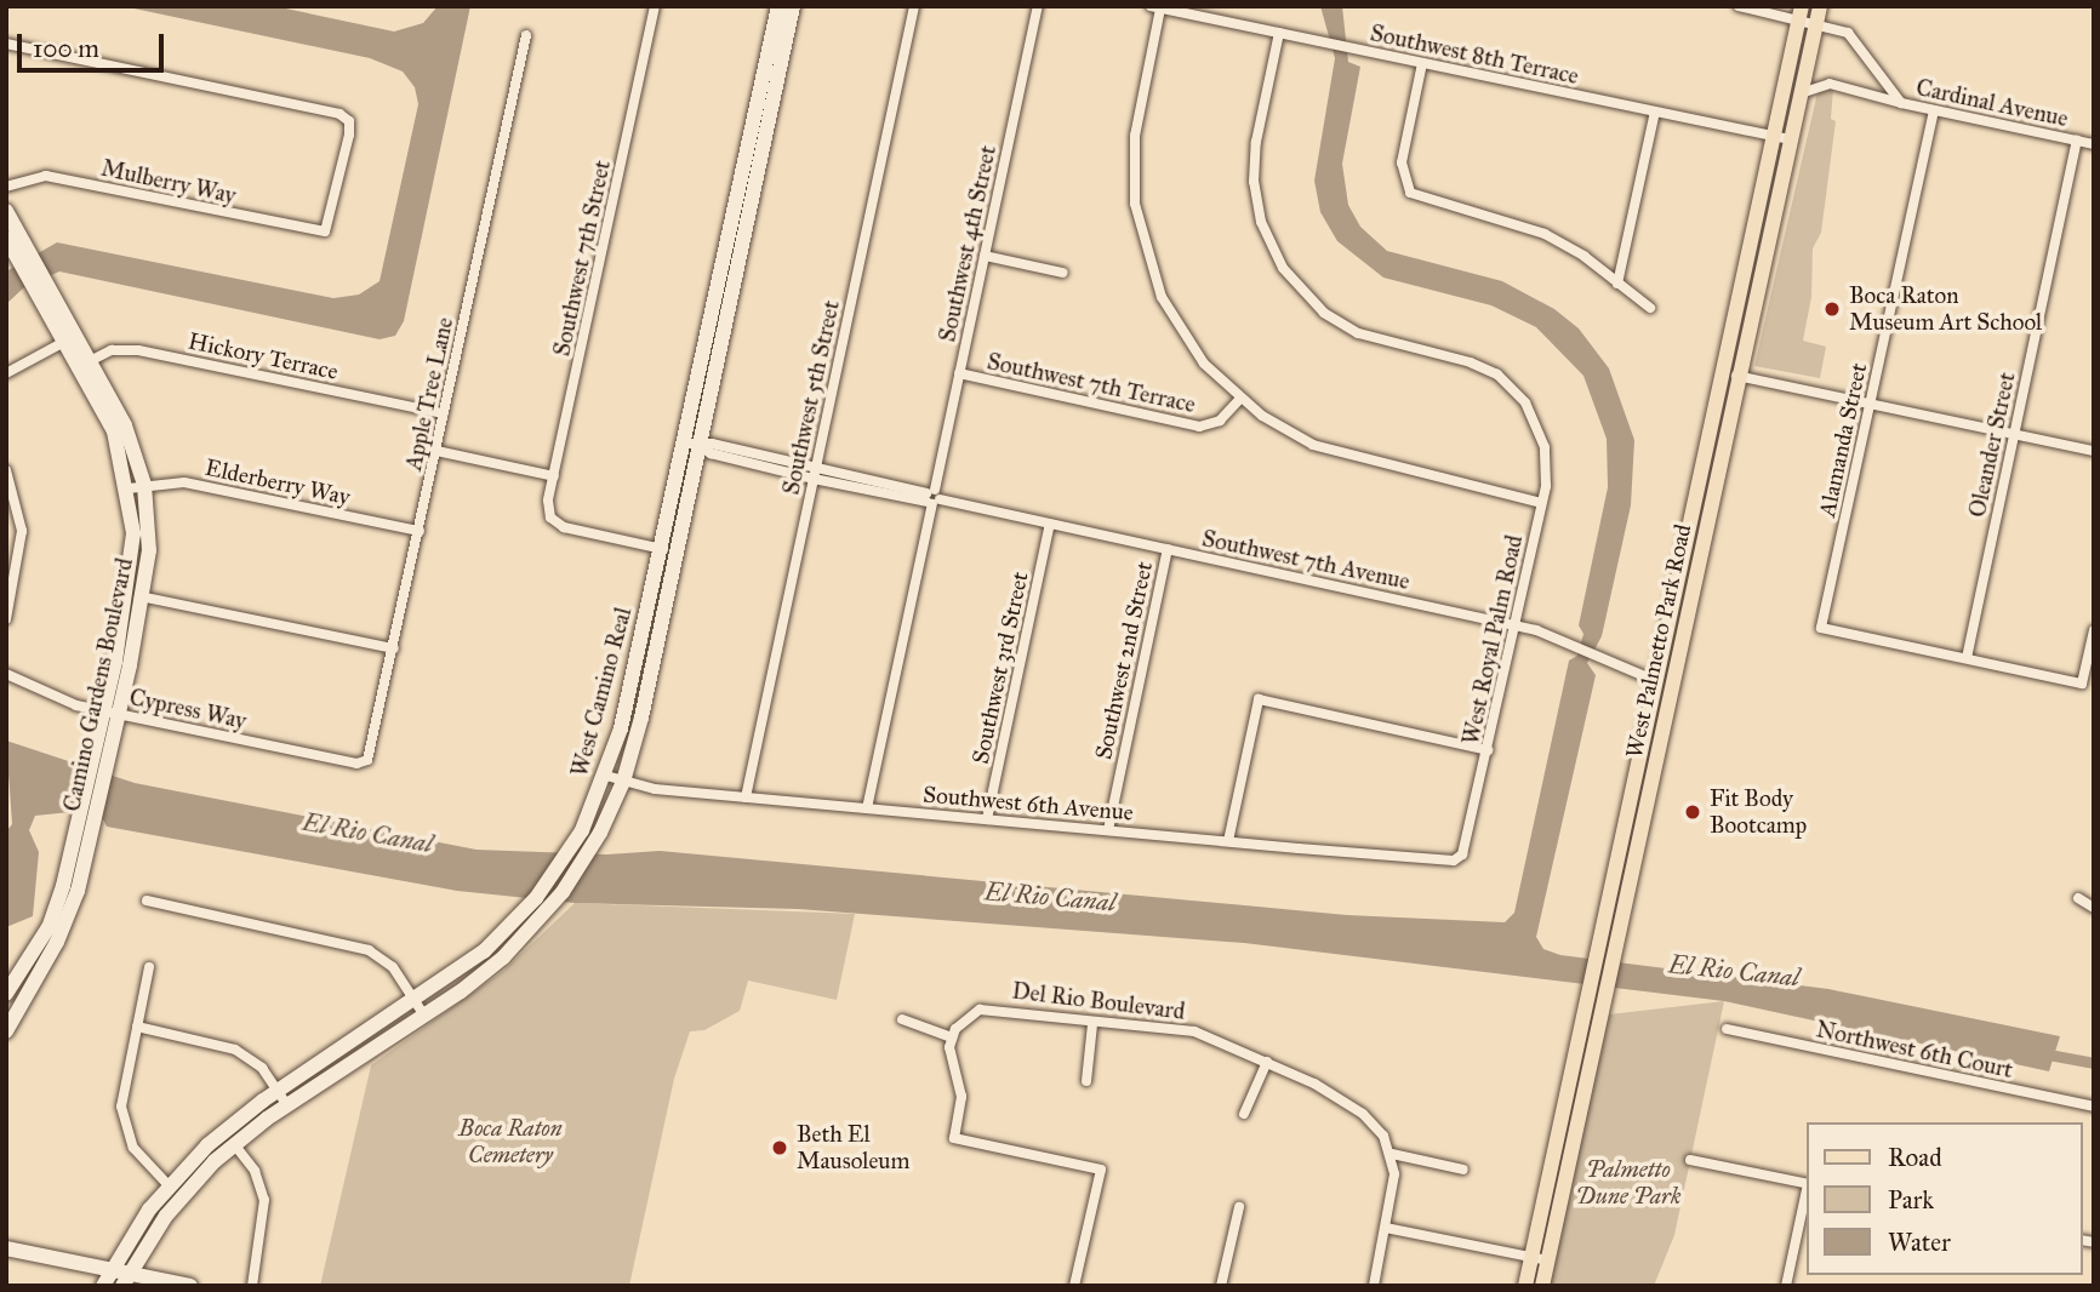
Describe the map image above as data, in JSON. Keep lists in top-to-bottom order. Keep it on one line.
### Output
{"streets":{"main road":["West Palmetto Park Road"],"street":["Southwest 8th Terrace","Cardinal Avenue","Mulberry Way","Southwest 4th Street","Southwest 7th Street","Hickory Terrace","Southwest 7th Terrace","Apple Tree Lane","Southwest 5th Street","Alamanda Street","Oleander Street","Elderberry Way","Southwest 7th Avenue","West Royal Palm Road","Southwest 2nd Street","Southwest 3rd Street","Camino Gardens Boulevard","West Camino Real","Cypress Way","Southwest 6th Avenue","Del Rio Boulevard","Northwest 6th Court"]},"crossings":[["Southwest 8th Terrace","West Royal Palm Road"],["Southwest 8th Terrace","West Palmetto Park Road"],["Cardinal Avenue","Alamanda Street"],["Cardinal Avenue","Oleander Street"],["Cardinal Avenue","West Palmetto Park Road"],["Southwest 4th Street","Southwest 7th Terrace"],["Southwest 4th Street","Southwest 7th Avenue"],["Southwest 4th Street","Southwest 6th Avenue"],["Southwest 7th Street","West Camino Real"],["Hickory Terrace","Apple Tree Lane"],["Hickory Terrace","Camino Gardens Boulevard"],["Apple Tree Lane","Elderberry Way"],["Apple Tree Lane","Cypress Way"],["Southwest 5th Street","Southwest 7th Avenue"],["Southwest 5th Street","Southwest 6th Avenue"],["Alamanda Street","Oleander Street"],["Elderberry Way","Camino Gardens Boulevard"],["Southwest 7th Avenue","West Royal Palm Road"],["Southwest 7th Avenue","West Palmetto Park Road"],["Southwest 7th Avenue","Southwest 2nd Street"],["Southwest 7th Avenue","Southwest 3rd Street"],["Southwest 7th Avenue","West Camino Real"],["West Royal Palm Road","Southwest 6th Avenue"],["Southwest 2nd Street","Southwest 6th Avenue"],["Southwest 3rd Street","Southwest 6th Avenue"],["Camino Gardens Boulevard","Cypress Way"],["West Camino Real","Southwest 6th Avenue"]],"water":["El Rio Canal"],"parks":["Boca Raton Cemetery","Palmetto Dune Park"],"places":["Boca Raton Museum Art School","Fit Body Bootcamp","Beth El Mausoleum"],"legend":["Road","Park","Water"],"scale_bar":"100 m"}
